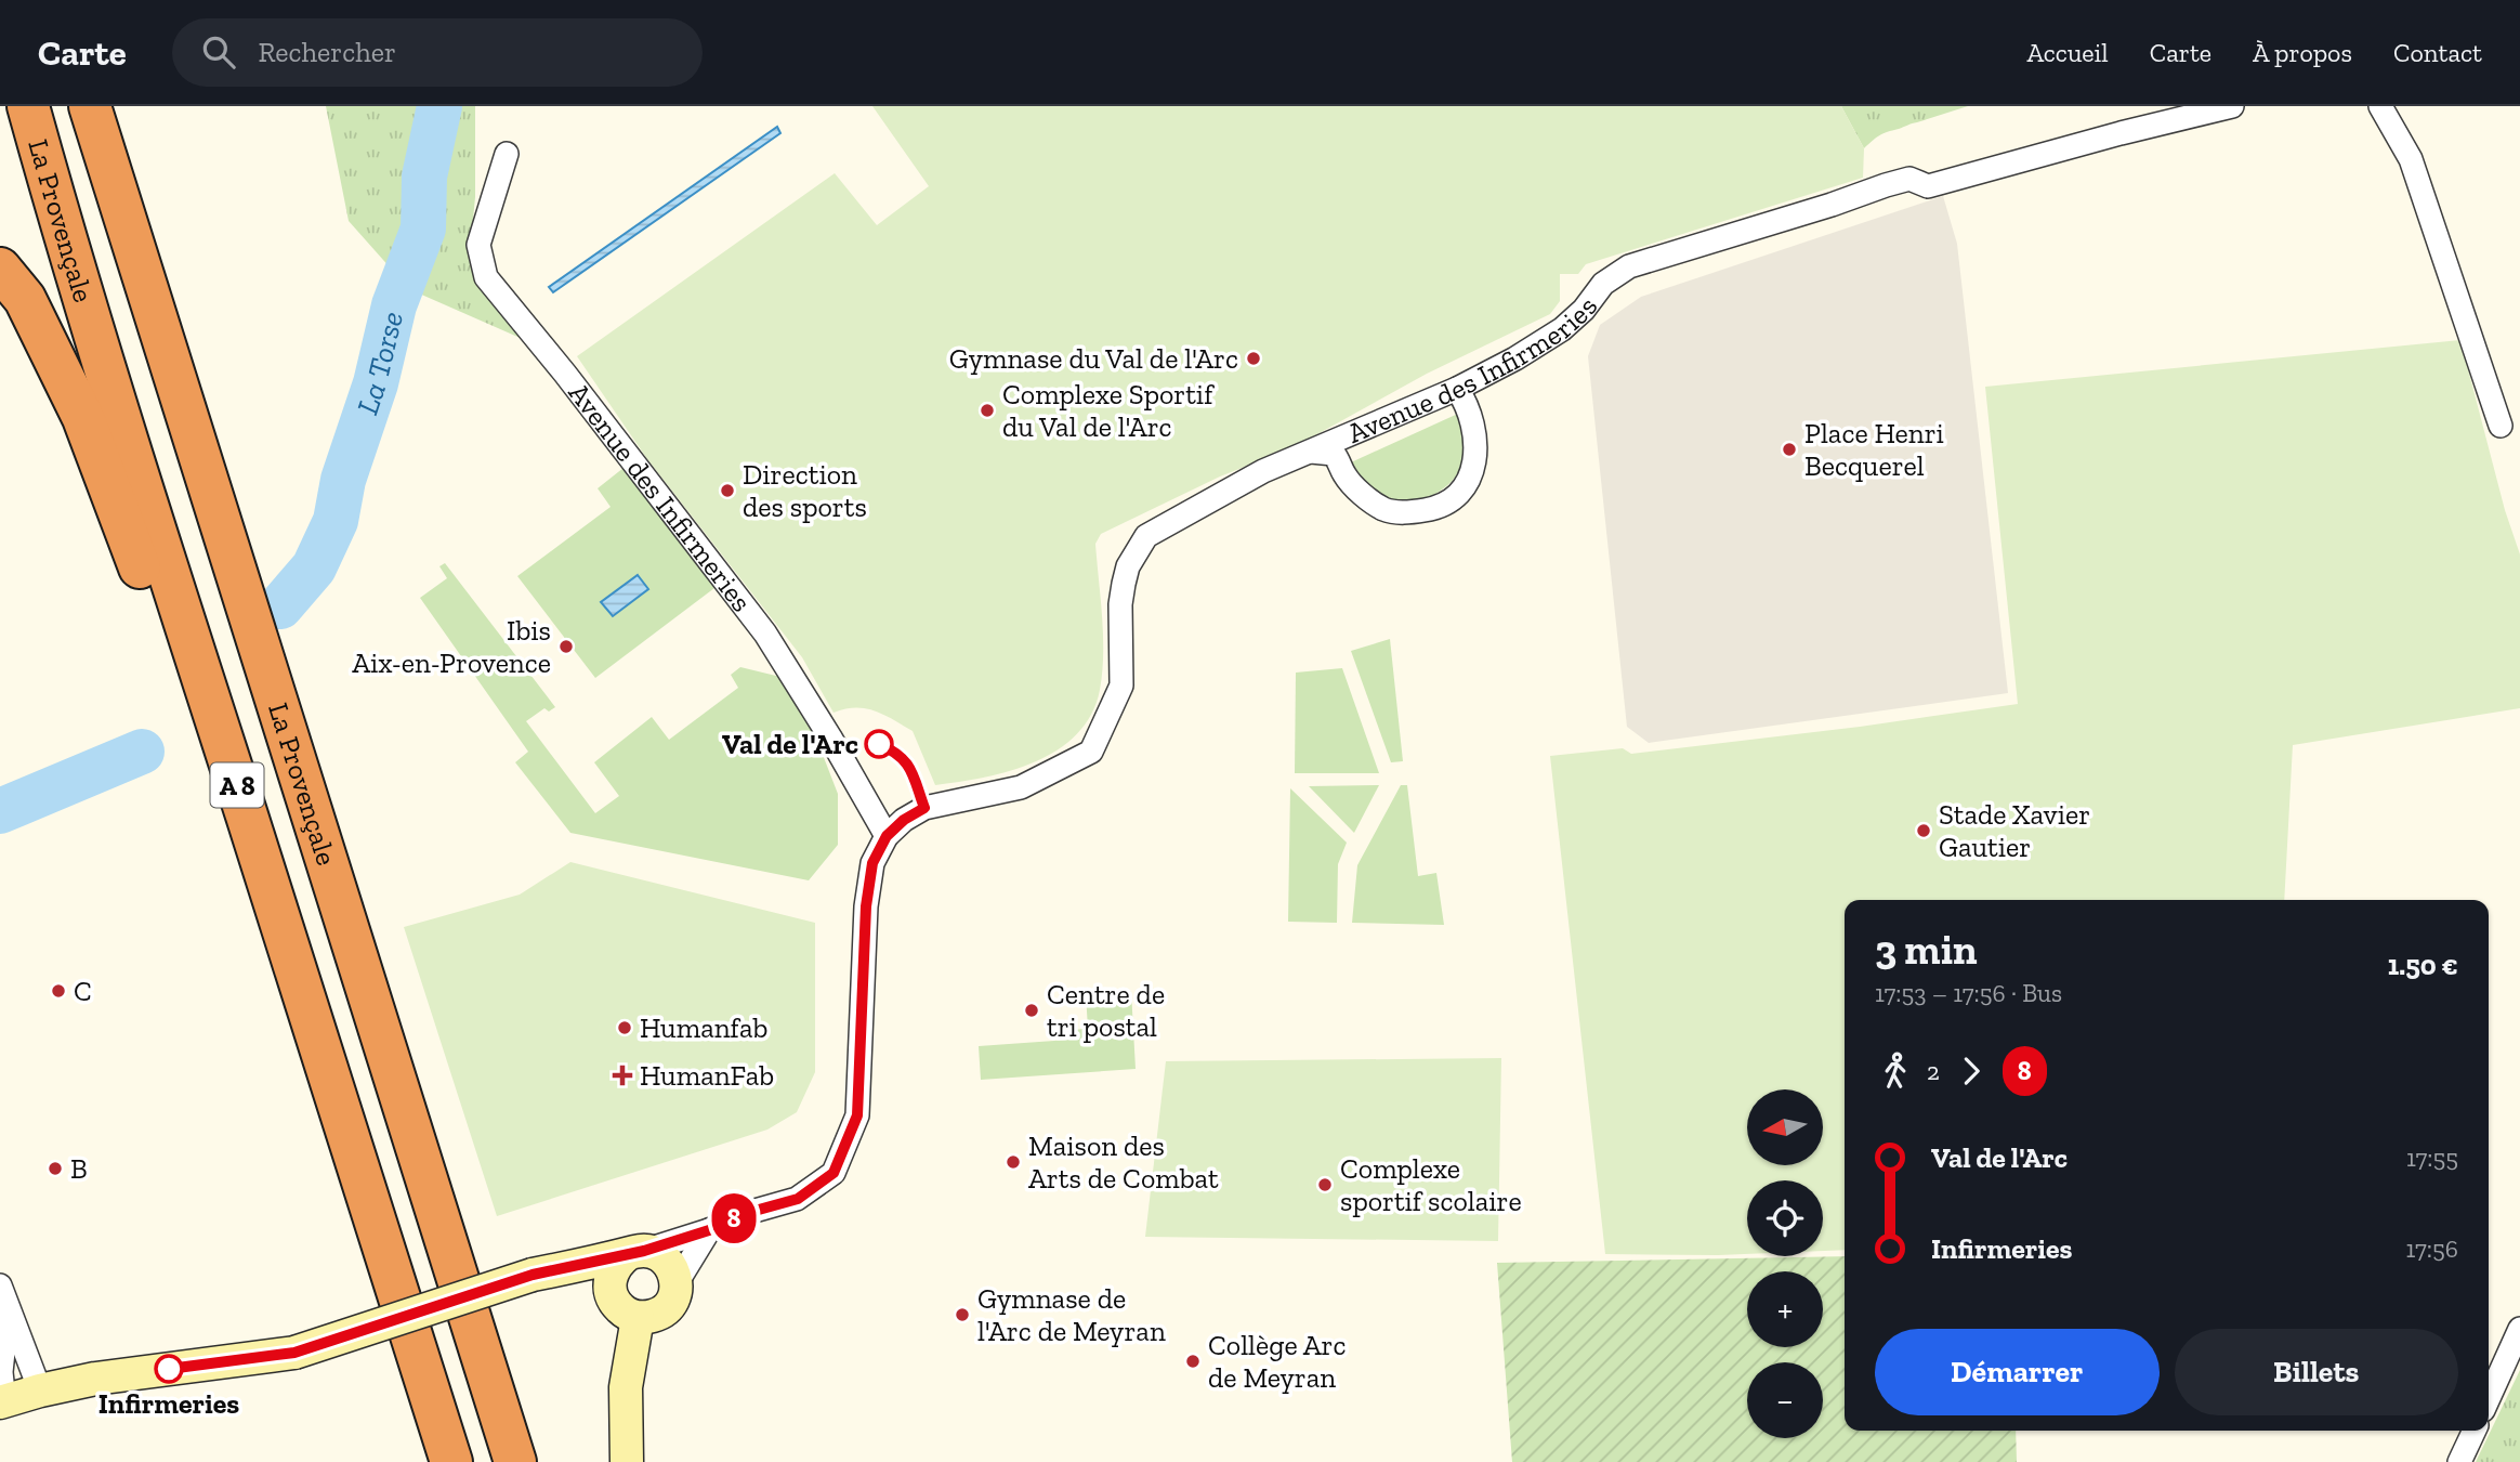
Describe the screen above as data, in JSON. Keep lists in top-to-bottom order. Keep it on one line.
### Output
{"streets":{"highway":["La Provençale","A 8"],"main road":["Avenue des Infirmeries"]},"water":["La Torse"],"places":{"other":["Gymnase du Val de l'Arc","Complexe Sportif du Val de l'Arc","Place Henri Becquerel","Direction des sports","Ibis Aix-en-Provence","Val de l'Arc","Stade Xavier Gautier","C","Centre de tri postal","Humanfab","Maison des Arts de Combat","B","Complexe sportif scolaire","Gymnase de l'Arc de Meyran","Collège Arc de Meyran","Infirmeries"],"health":["HumanFab"]},"lines":["bus line 8"],"north":"left","page":{"header":"Carte","search":"Rechercher","nav":["Accueil","Carte","À propos","Contact"],"on_map":"8","heading":["3 min","17:53 – 17:56 · Bus","1.50 €"],"legs":["2","8"],"map_buttons":["+","−"],"list":[{"name":"Val de l'Arc","value":"17:55"},{"name":"Infirmeries","value":"17:56"}],"buttons":["Démarrer","Billets"]}}
